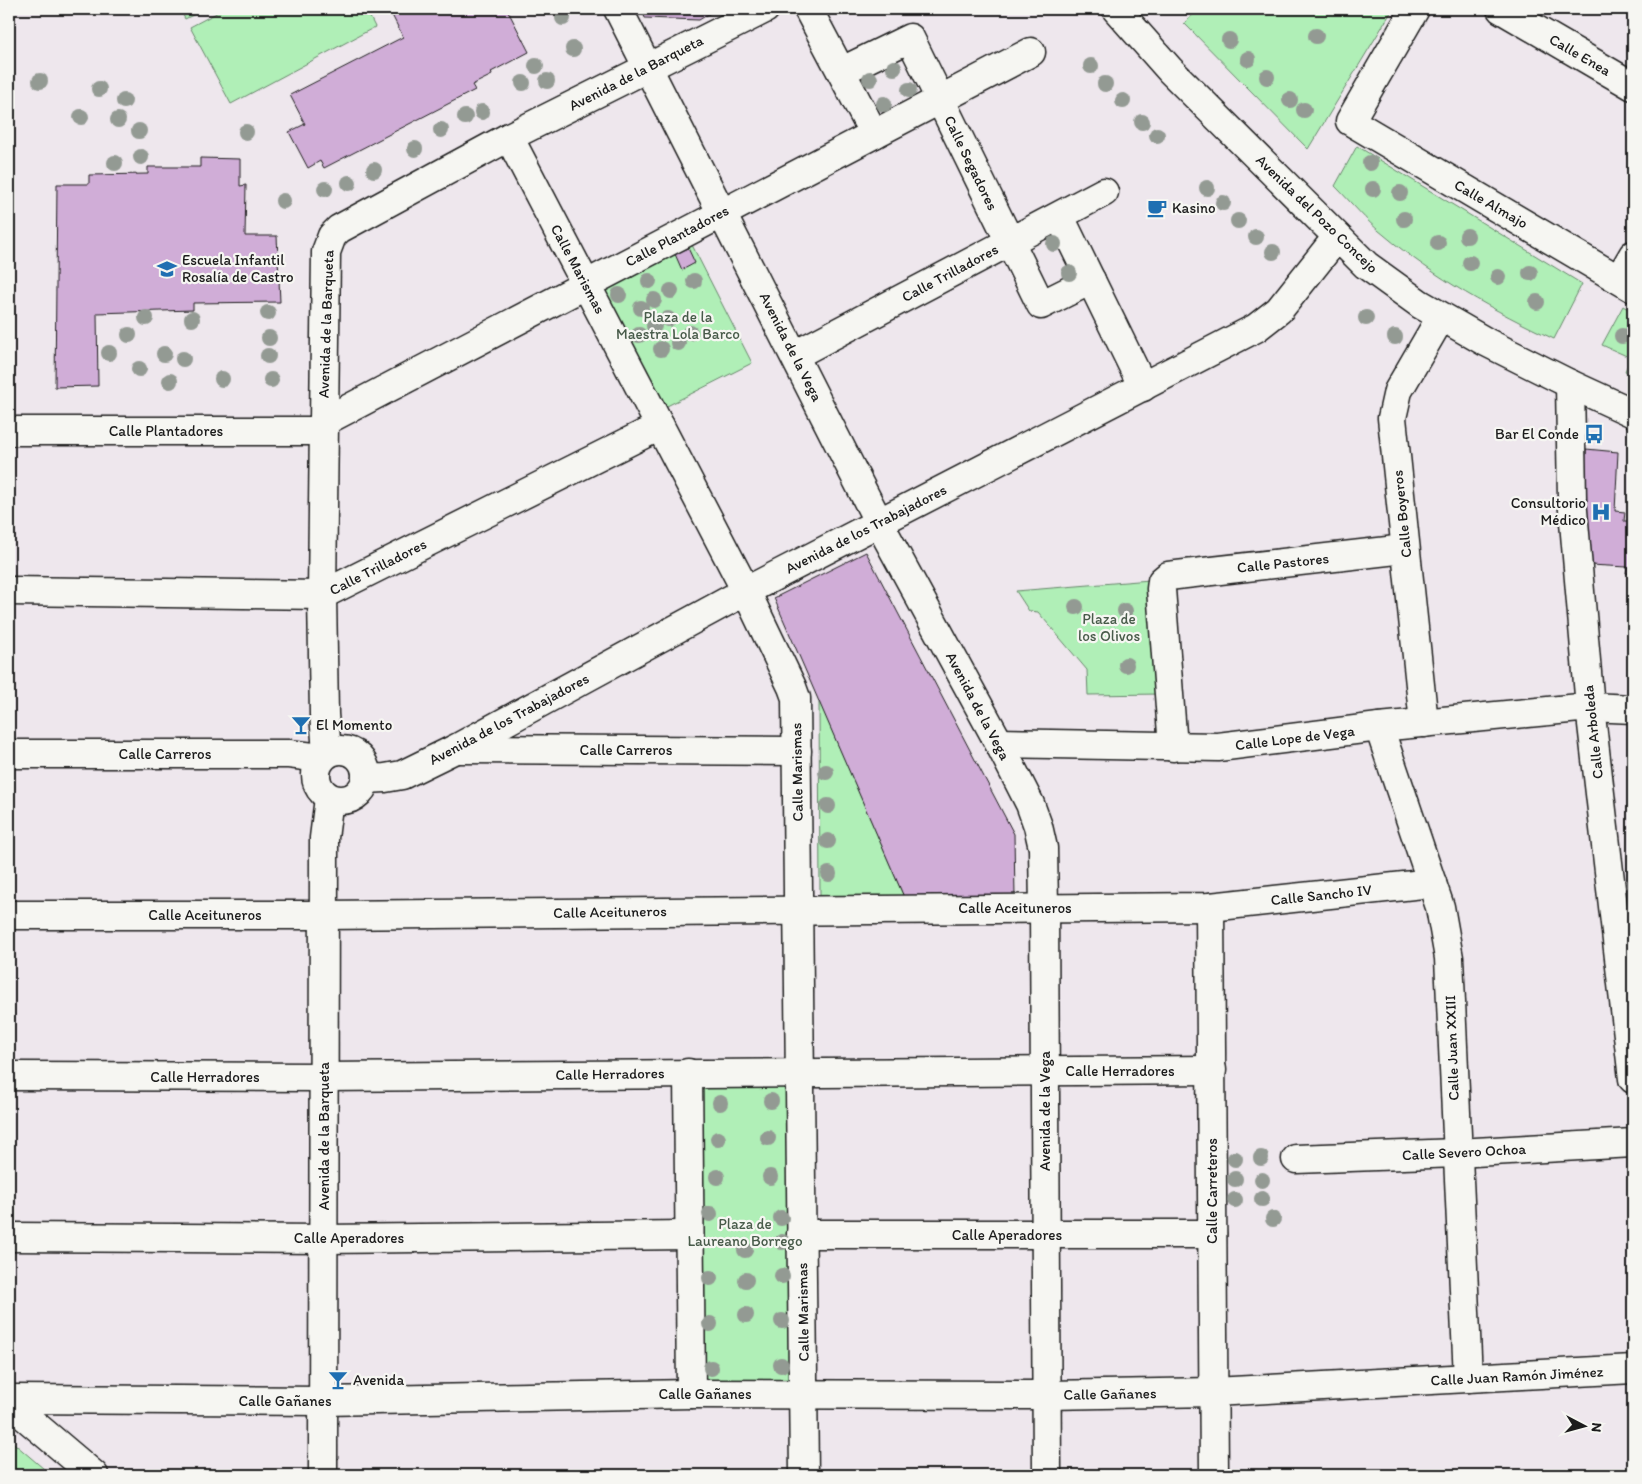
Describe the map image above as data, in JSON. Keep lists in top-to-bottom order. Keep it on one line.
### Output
{"streets":{"street":["Calle Enea","Avenida de la Barqueta","Calle Segadores","Calle Almajo","Avenida del Pozo Concejo","Calle Plantadores","Calle Marismas","Calle Trilladores","Avenida de la Vega","Calle Boyeros","Avenida de los Trabajadores","Calle Pastores","Calle Arboleda","Calle Lope de Vega","Calle Carreros","Calle Sancho IV","Calle Aceituneros","Calle Juan XXIII","Calle Herradores","Calle Severo Ochoa","Calle Carreteros","Calle Aperadores","Calle Juan Ramón Jiménez","Calle Gañanes"]},"crossings":[["Avenida de la Barqueta","Calle Plantadores"],["Avenida de la Barqueta","Calle Marismas"],["Avenida de la Barqueta","Calle Trilladores"],["Avenida de la Barqueta","Avenida de la Vega"],["Avenida de la Barqueta","Avenida de los Trabajadores"],["Avenida de la Barqueta","Calle Carreros"],["Avenida de la Barqueta","Calle Aceituneros"],["Avenida de la Barqueta","Calle Herradores"],["Avenida de la Barqueta","Calle Aperadores"],["Avenida de la Barqueta","Calle Gañanes"],["Calle Segadores","Calle Plantadores"],["Calle Segadores","Calle Trilladores"],["Avenida del Pozo Concejo","Calle Boyeros"],["Avenida del Pozo Concejo","Avenida de los Trabajadores"],["Avenida del Pozo Concejo","Calle Arboleda"],["Calle Plantadores","Calle Marismas"],["Calle Plantadores","Avenida de la Vega"],["Calle Marismas","Calle Trilladores"],["Calle Marismas","Avenida de los Trabajadores"],["Calle Marismas","Calle Carreros"],["Calle Marismas","Calle Aceituneros"],["Calle Marismas","Calle Herradores"],["Calle Marismas","Calle Aperadores"],["Calle Marismas","Calle Gañanes"],["Calle Trilladores","Avenida de la Vega"],["Avenida de la Vega","Avenida de los Trabajadores"],["Avenida de la Vega","Calle Lope de Vega"],["Avenida de la Vega","Calle Aceituneros"],["Avenida de la Vega","Calle Herradores"],["Avenida de la Vega","Calle Aperadores"],["Avenida de la Vega","Calle Gañanes"],["Calle Boyeros","Calle Pastores"],["Calle Boyeros","Calle Lope de Vega"],["Avenida de los Trabajadores","Calle Carreros"],["Calle Pastores","Calle Lope de Vega"],["Calle Arboleda","Calle Lope de Vega"],["Calle Lope de Vega","Calle Juan XXIII"],["Calle Sancho IV","Calle Aceituneros"],["Calle Sancho IV","Calle Juan XXIII"],["Calle Sancho IV","Calle Carreteros"],["Calle Aceituneros","Calle Carreteros"],["Calle Juan XXIII","Calle Severo Ochoa"],["Calle Juan XXIII","Calle Juan Ramón Jiménez"],["Calle Herradores","Calle Carreteros"],["Calle Carreteros","Calle Aperadores"],["Calle Carreteros","Calle Gañanes"],["Calle Juan Ramón Jiménez","Calle Gañanes"]],"parks":["Plaza de la Maestra Lola Barco","Plaza de los Olivos","Plaza de Laureano Borrego"],"places":{"cafe":["Kasino"],"school or university":["Escuela Infantil Rosalía de Castro"],"bus stop":["Bar El Conde"],"hospital":["Consultorio Médico"],"bar":["El Momento","Avenida"]},"north":"right"}
